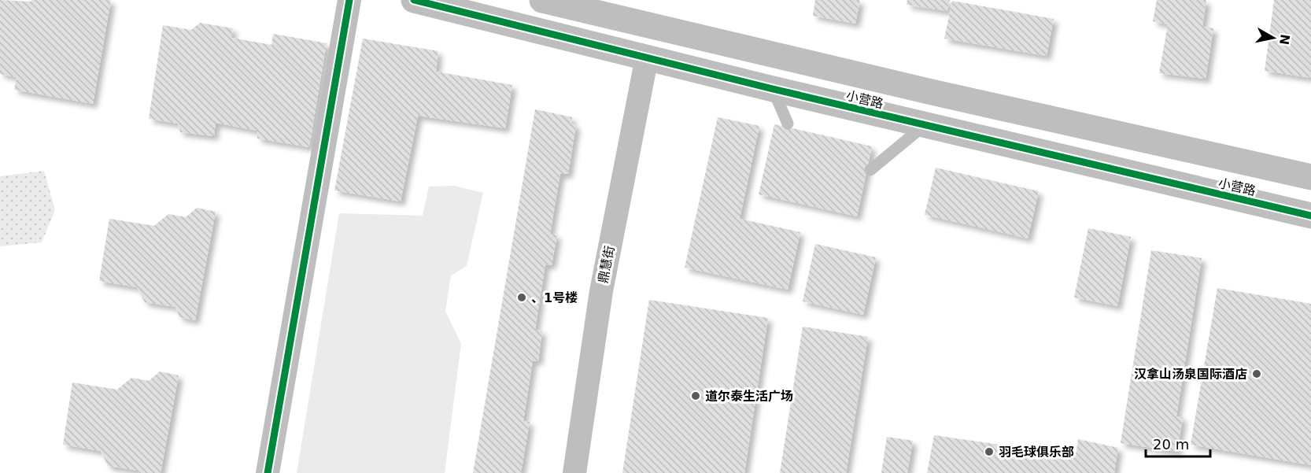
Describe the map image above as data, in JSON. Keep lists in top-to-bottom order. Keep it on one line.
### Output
{"streets":{"street":["小营路","鼎慧街"]},"crossings":[["小营路","鼎慧街"]],"places":["、1号楼","汉拿山汤泉国际酒店","道尔泰生活广场","羽毛球俱乐部"],"scale_bar":"20 m","north":"right"}
